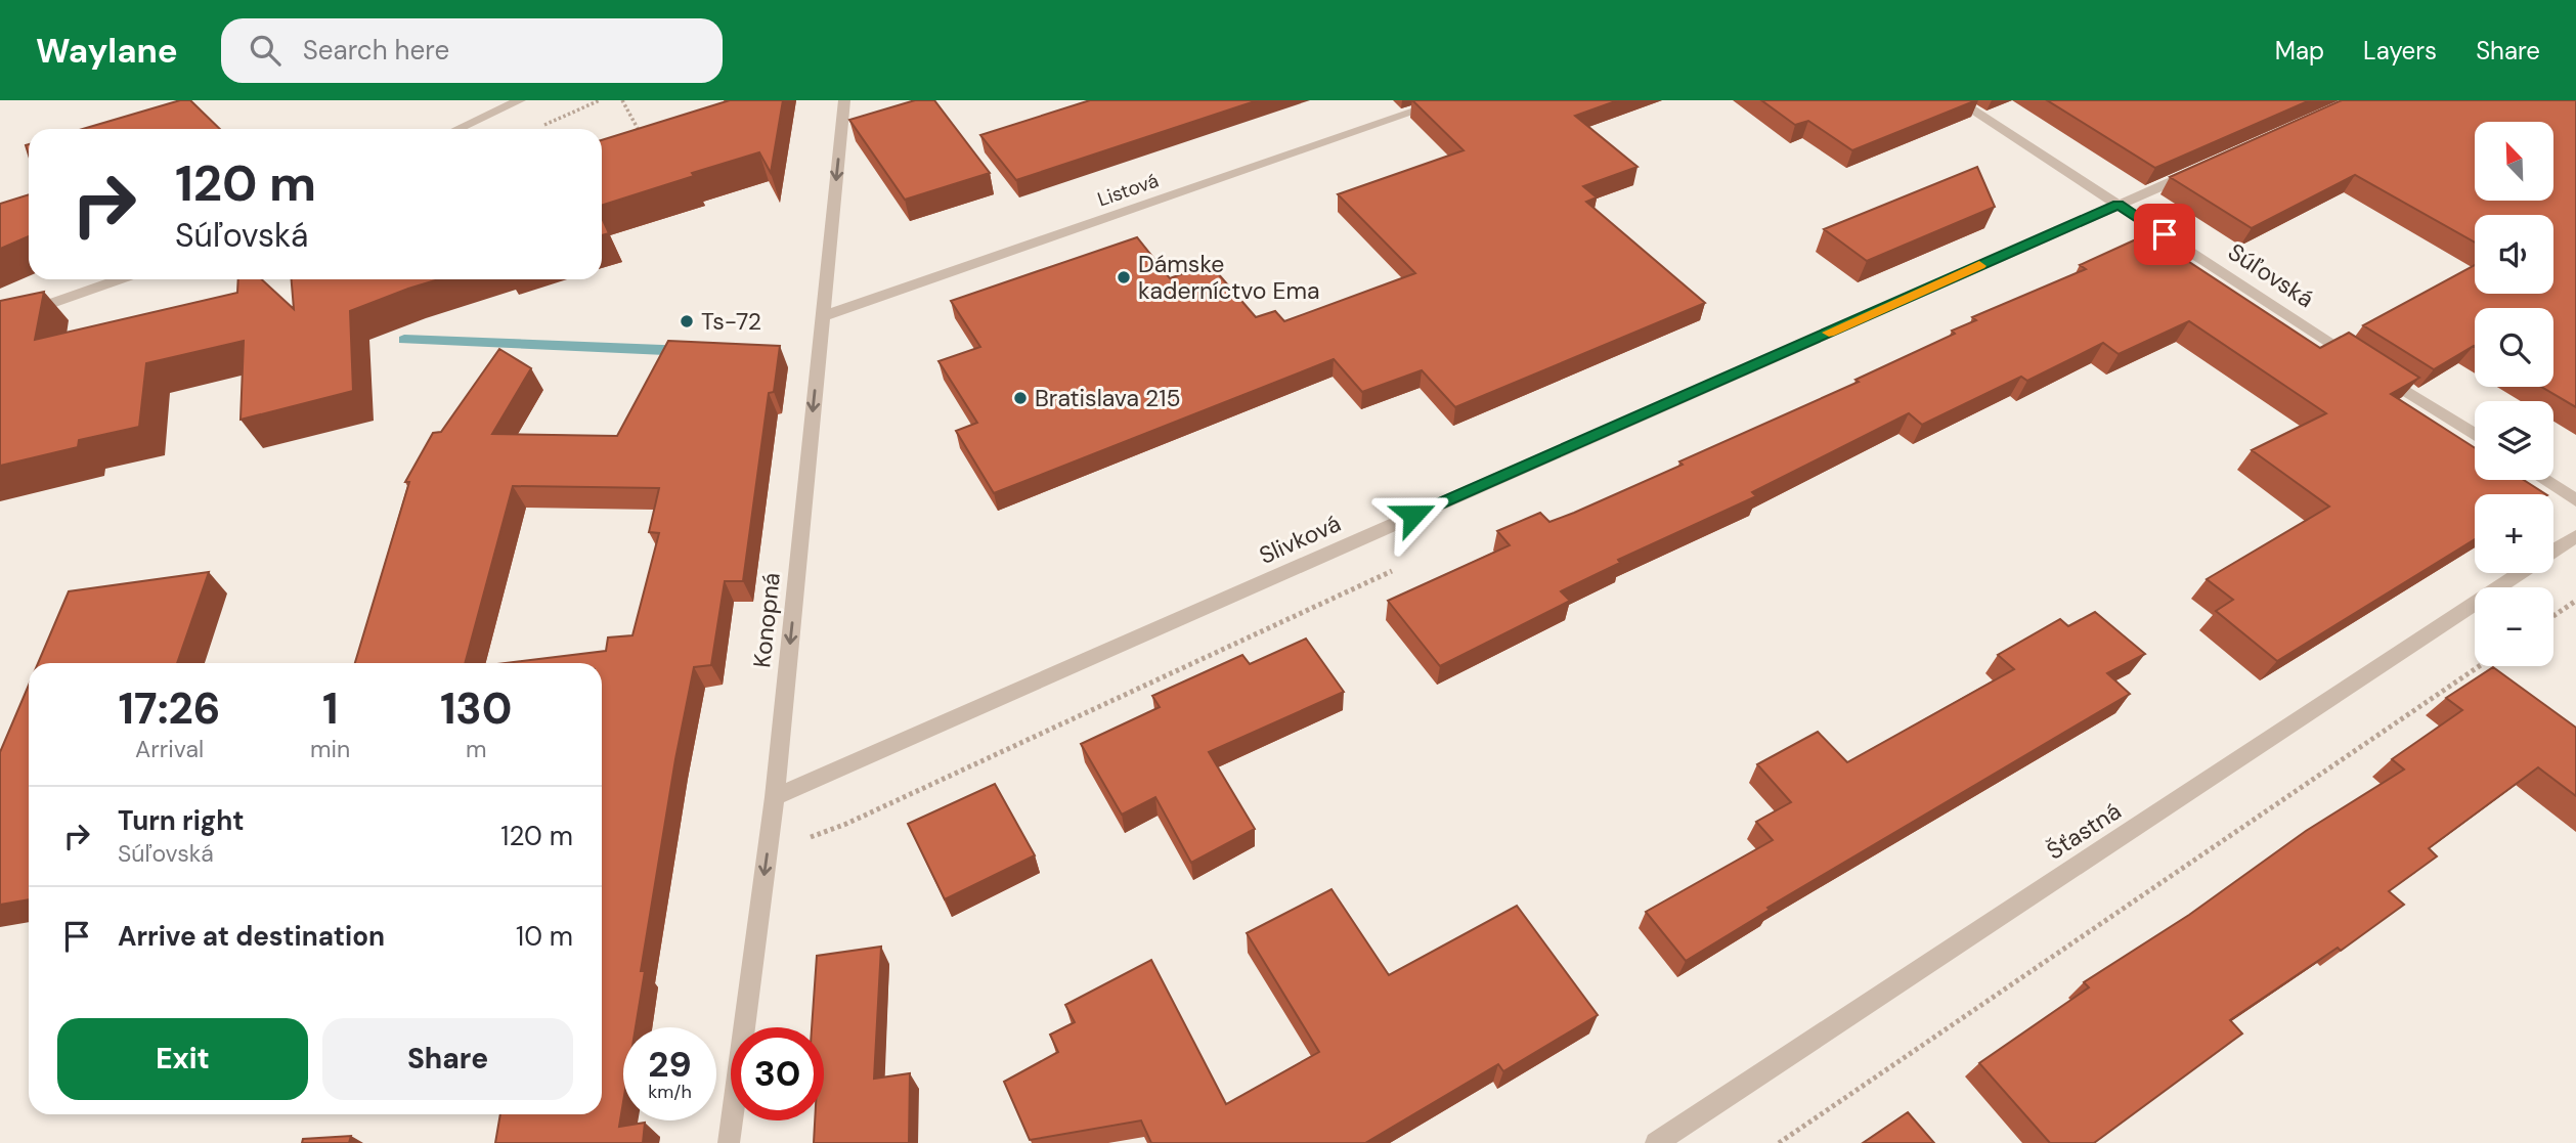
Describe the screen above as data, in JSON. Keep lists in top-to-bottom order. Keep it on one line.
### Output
{"streets":{"street":["Listová","Súľovská","Slivková","Konopná","Šťastná"]},"crossings":[["Listová","Konopná"],["Súľovská","Slivková"],["Slivková","Konopná"]],"one_way":["Konopná"],"places":["Dámske kaderníctvo Ema","Ts-72","Bratislava 215"],"north":"top left","page":{"header":"Waylane","search":"Search here","nav":["Map","Layers","Share"],"map_buttons":["+","−"],"turn":["120 m","Súľovská"],"eta":["17:26","Arrival","1","min","130","m"],"list":[{"name":"Turn right","note":"Súľovská","value":"120 m"},{"name":"Arrive at destination","value":"10 m"}],"buttons":["Exit","Share"],"speed":"29 km/h","limit":"30"}}
